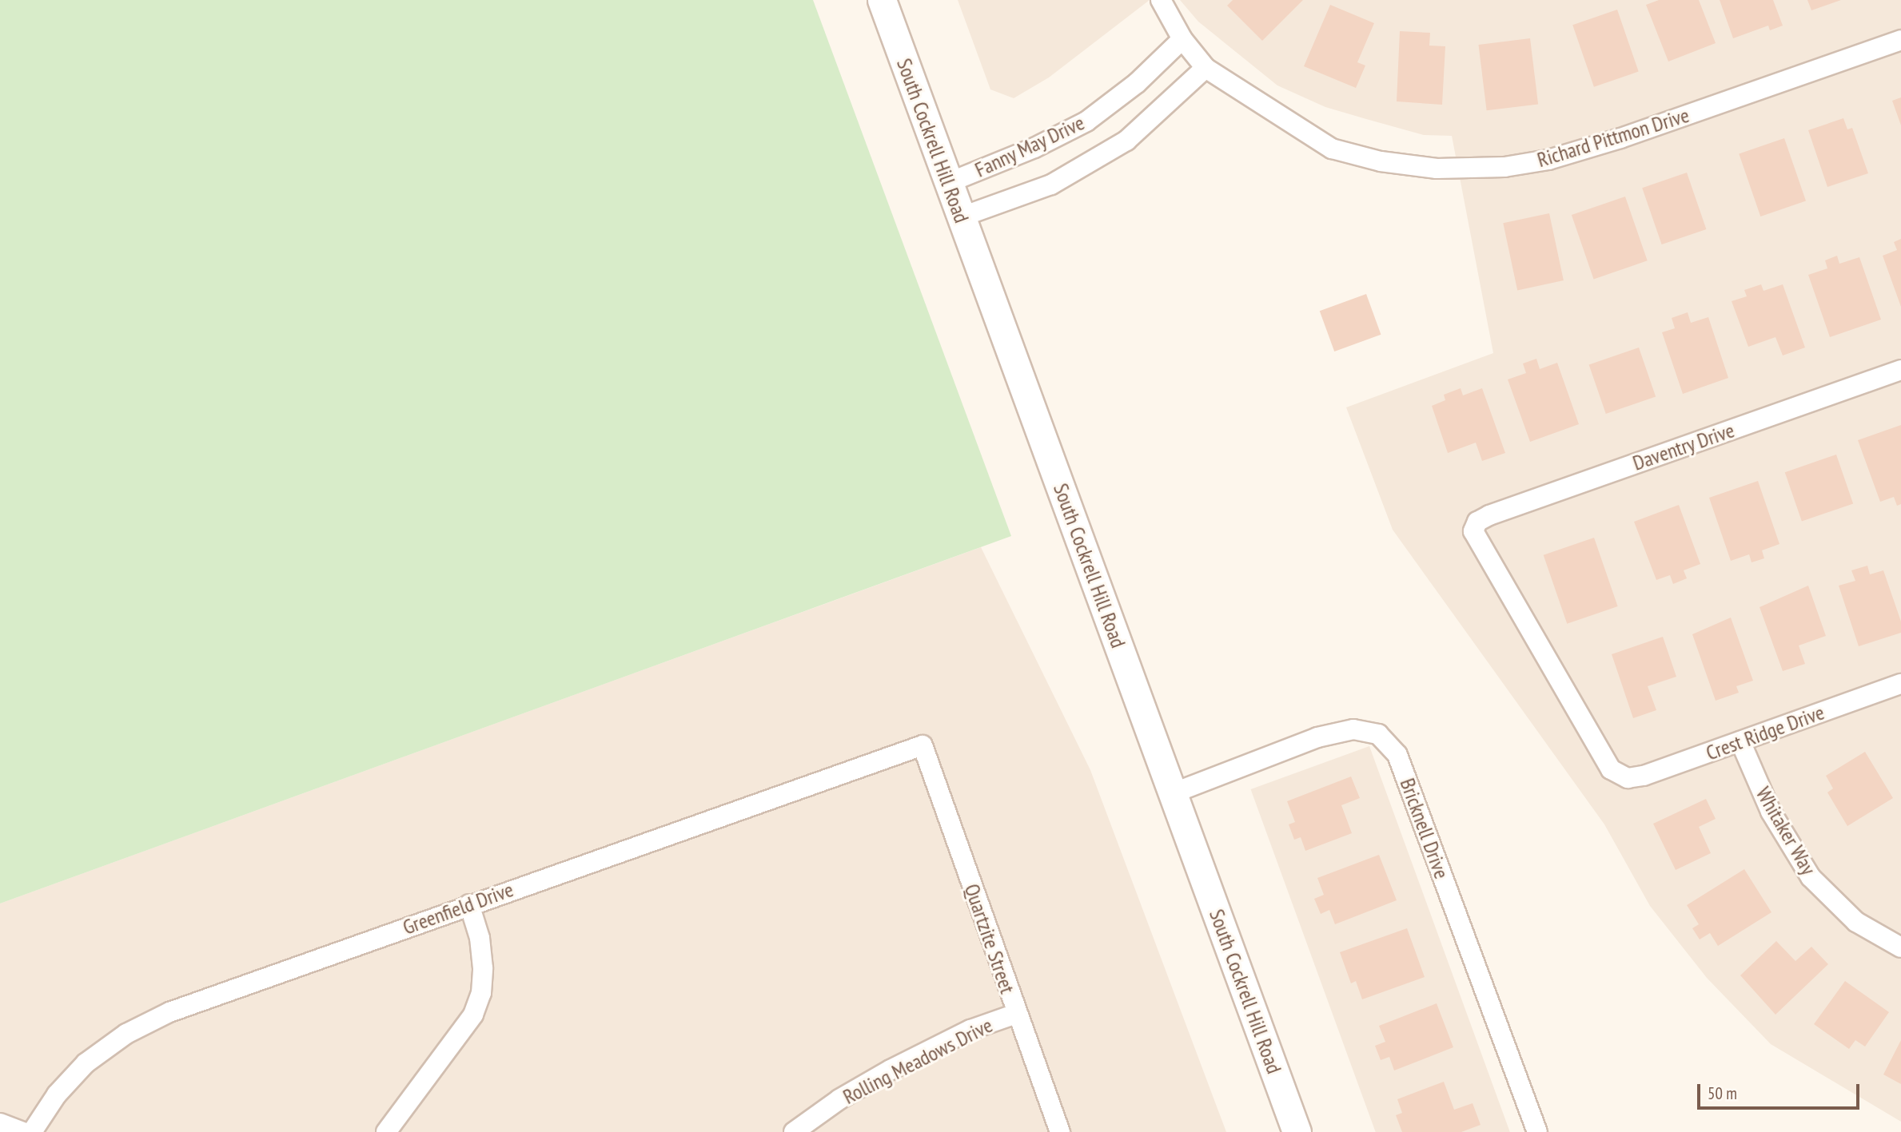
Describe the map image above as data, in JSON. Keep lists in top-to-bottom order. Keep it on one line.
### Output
{"streets":{"main road":["South Cockrell Hill Road"],"street":["Richard Pittmon Drive","Fanny May Drive","Daventry Drive","Crest Ridge Drive","Bricknell Drive","Whitaker Way","Greenfield Drive","Quartzite Street","Rolling Meadows Drive"]},"crossings":[["Richard Pittmon Drive","Fanny May Drive"],["South Cockrell Hill Road","Fanny May Drive"],["South Cockrell Hill Road","Bricknell Drive"],["Daventry Drive","Crest Ridge Drive"],["Crest Ridge Drive","Whitaker Way"],["Greenfield Drive","Quartzite Street"],["Quartzite Street","Rolling Meadows Drive"]],"scale_bar":"50 m"}
